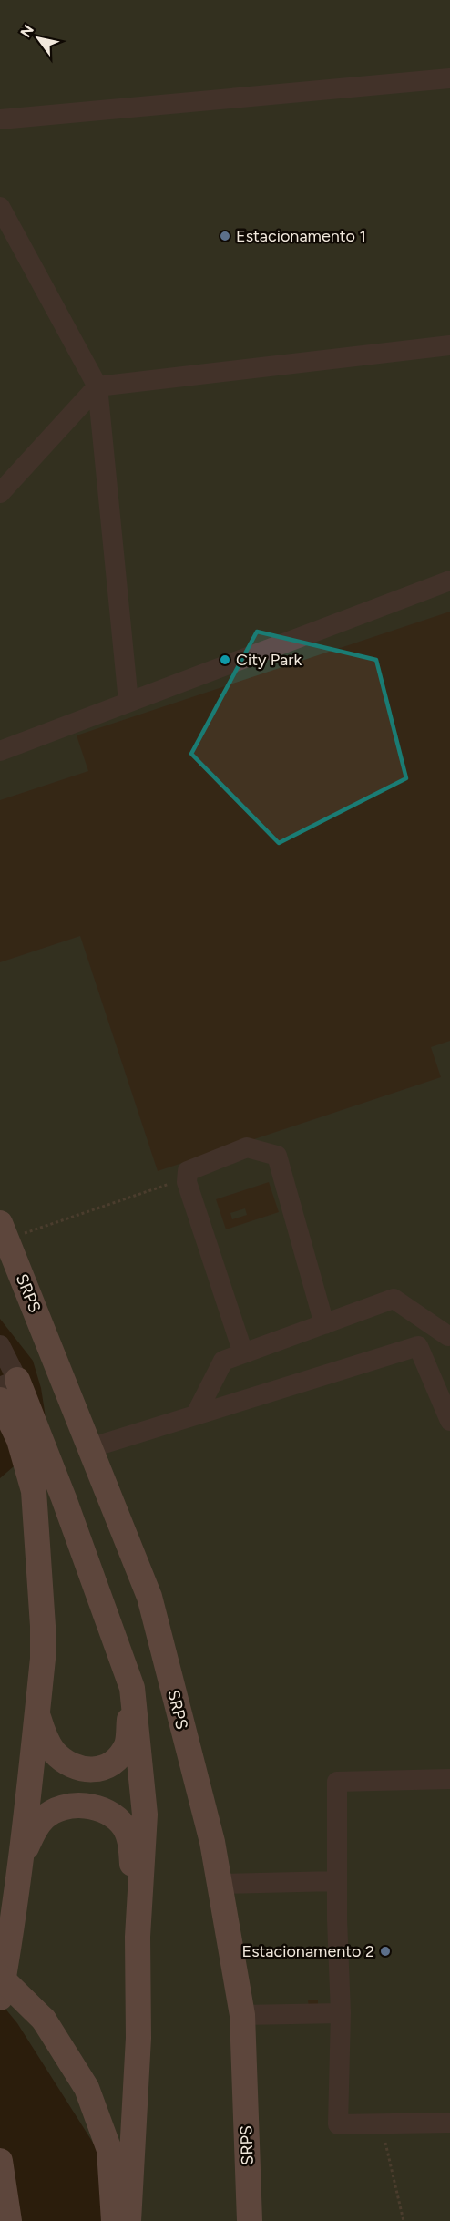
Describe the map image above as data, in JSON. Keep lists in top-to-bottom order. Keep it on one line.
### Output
{"streets":{"main road":["SRPS"]},"places":["Estacionamento 1","City Park","Estacionamento 2"],"north":"top left"}
